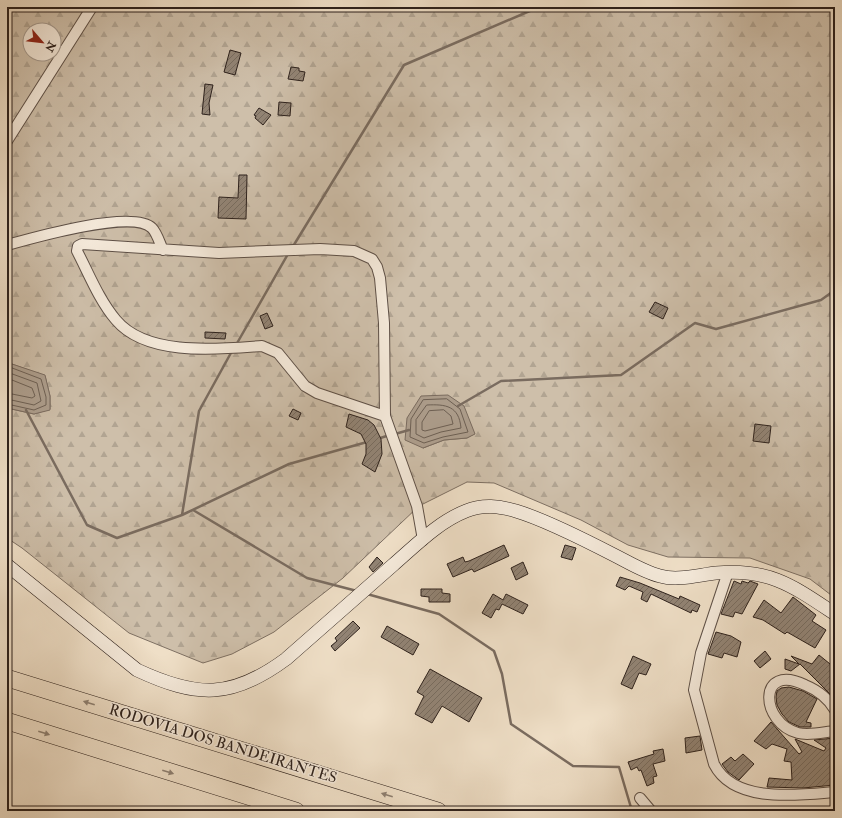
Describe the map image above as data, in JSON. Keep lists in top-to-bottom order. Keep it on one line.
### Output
{"streets":{"highway":["RODOVIA DOS BANDEIRANTES"]},"north":"bottom right"}
